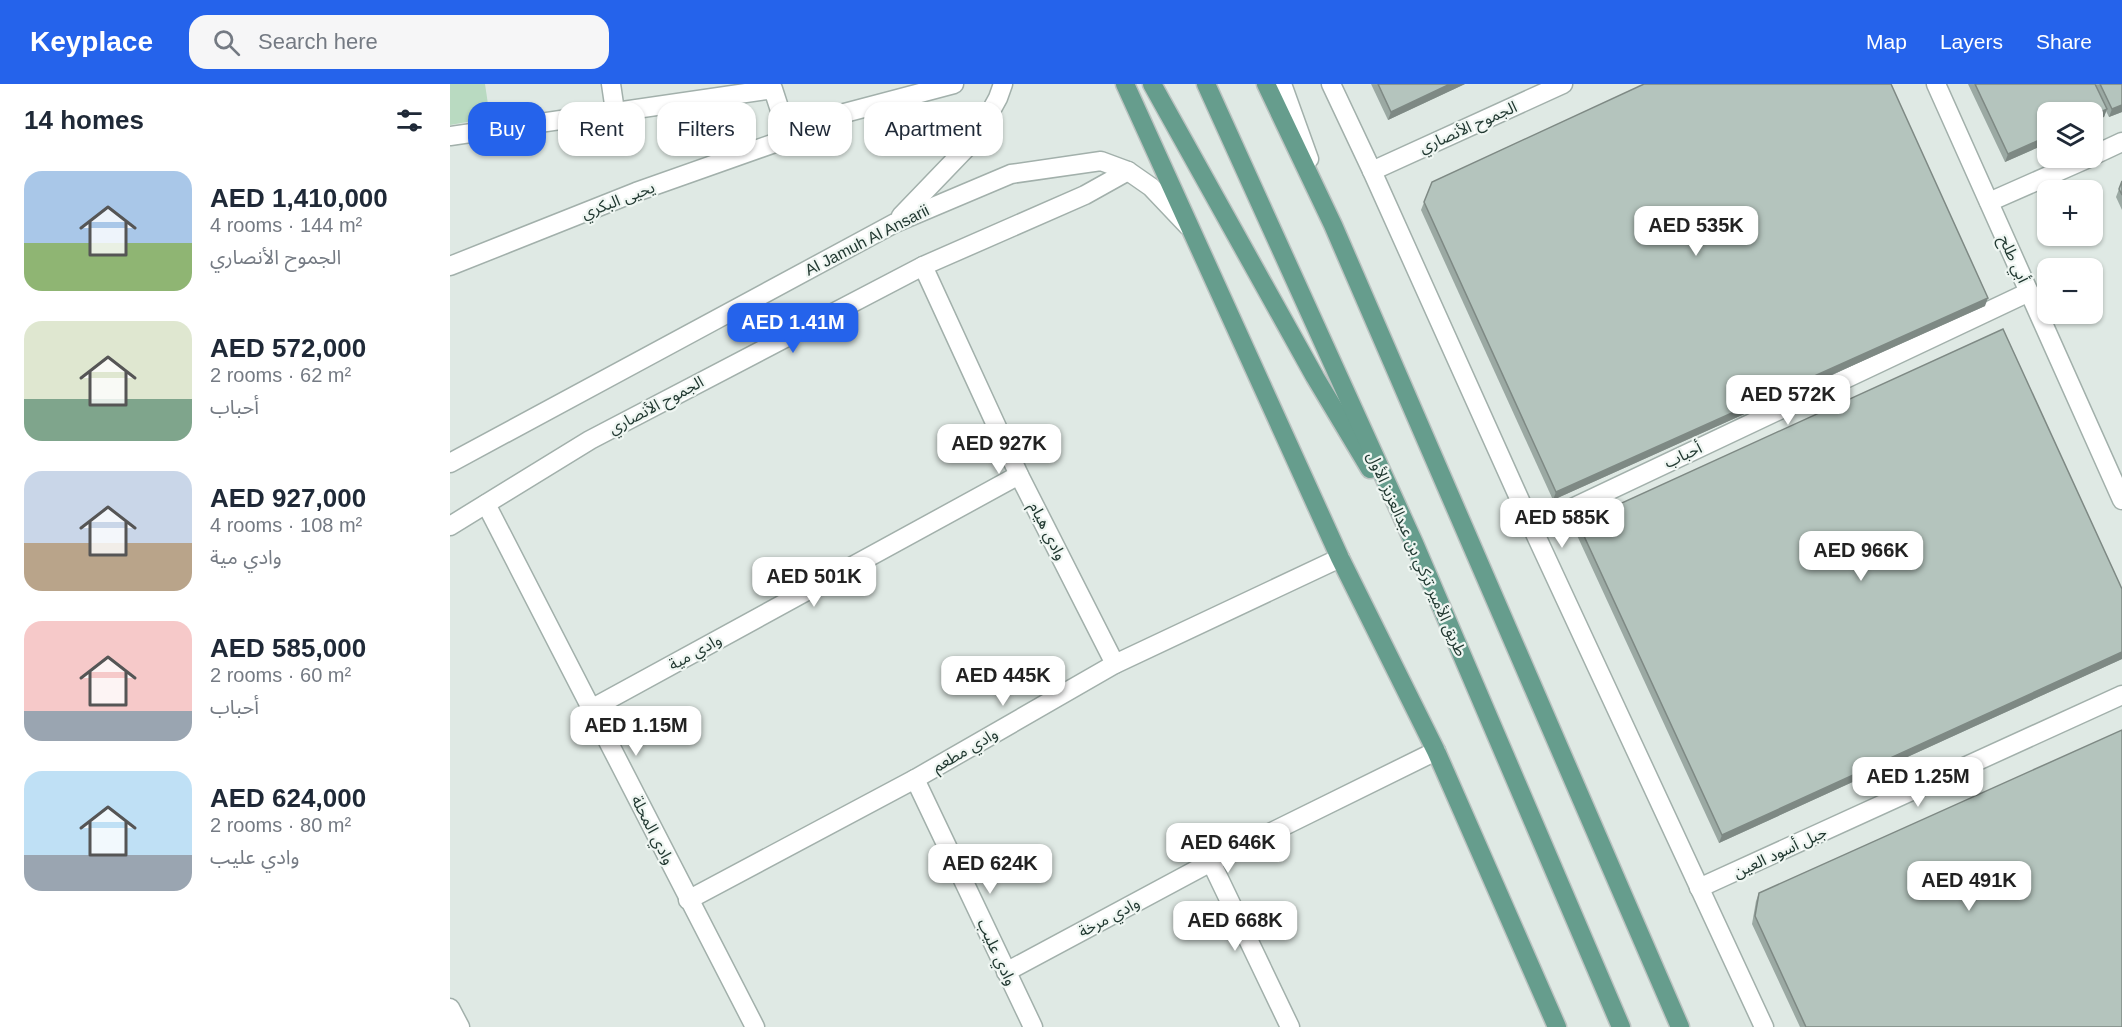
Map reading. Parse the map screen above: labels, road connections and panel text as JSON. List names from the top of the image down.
{
  "streets": {
    "main road": ["طريق الأمير تركي بن عبدالعزيز الأول"],
    "street": [
      "الجموح الأنصاري",
      "يحيى البكري",
      "Al Jamuh Al Ansarii",
      "أبي طلح",
      "أحباب",
      "وادي هيام",
      "وادي مية",
      "وادي مطعم",
      "وادي المحلة",
      "جبل أسود العين",
      "وادي مرخة",
      "وادي عليب"
    ]
  },
  "crossings": [
    ["الجموح الأنصاري", "Al Jamuh Al Ansarii"],
    ["الجموح الأنصاري", "وادي هيام"],
    ["الجموح الأنصاري", "وادي المحلة"],
    ["أبي طلح", "أحباب"],
    ["وادي هيام", "وادي مية"],
    ["وادي هيام", "وادي مطعم"],
    ["وادي مية", "وادي المحلة"],
    ["وادي مطعم", "وادي المحلة"],
    ["وادي مطعم", "وادي عليب"],
    ["وادي مرخة", "وادي عليب"]
  ],
  "page": {
    "header": "Keyplace",
    "search": "Search here",
    "nav": ["Map", "Layers", "Share"],
    "heading": "14 homes",
    "map_buttons": ["+", "−"],
    "chip": [
      "Buy",
      "Rent",
      "Filters",
      "New",
      "Apartment"
    ],
    "list": [
      {
        "name": "AED 1,410,000",
        "note": "4 rooms · 144 m² · الجموح الأنصاري"
      },
      {
        "name": "AED 572,000",
        "note": "2 rooms · 62 m² · أحباب"
      },
      {
        "name": "AED 927,000",
        "note": "4 rooms · 108 m² · وادي مية"
      },
      {
        "name": "AED 585,000",
        "note": "2 rooms · 60 m² · أحباب"
      },
      {
        "name": "AED 624,000",
        "note": "2 rooms · 80 m² · وادي عليب"
      }
    ],
    "price": [
      "AED 535K",
      "AED 1.41M",
      "AED 572K",
      "AED 927K",
      "AED 585K",
      "AED 966K",
      "AED 501K",
      "AED 445K",
      "AED 1.15M",
      "AED 1.25M",
      "AED 646K",
      "AED 624K",
      "AED 491K",
      "AED 668K"
    ]
  }
}
